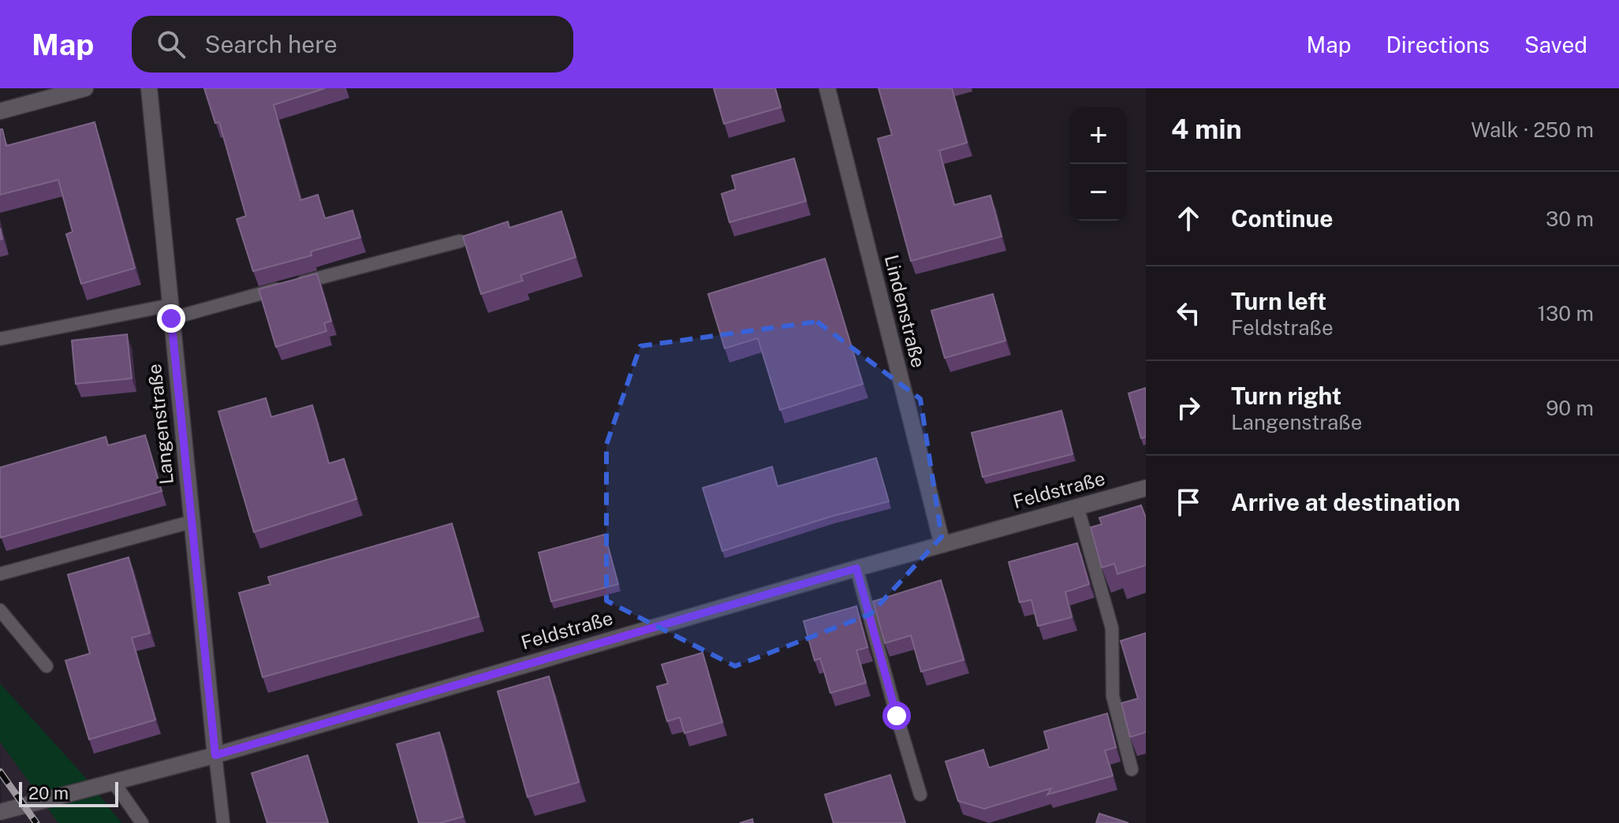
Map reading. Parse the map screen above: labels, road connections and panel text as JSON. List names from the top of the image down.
{
  "streets": {
    "street": ["Lindenstraße", "Langenstraße", "Feldstraße"]
  },
  "crossings": [
    ["Lindenstraße", "Feldstraße"],
    ["Langenstraße", "Feldstraße"]
  ],
  "scale_bar": "20 m",
  "page": {
    "header": "Map",
    "search": "Search here",
    "nav": ["Map", "Directions", "Saved"],
    "heading": ["4 min", "Walk · 250 m"],
    "map_buttons": ["+", "−"],
    "list": [
      ["Continue", "30 m"],
      ["Turn left", "Feldstraße", "130 m"],
      ["Turn right", "Langenstraße", "90 m"],
      "Arrive at destination"
    ],
    "scale": "20 m"
  }
}
